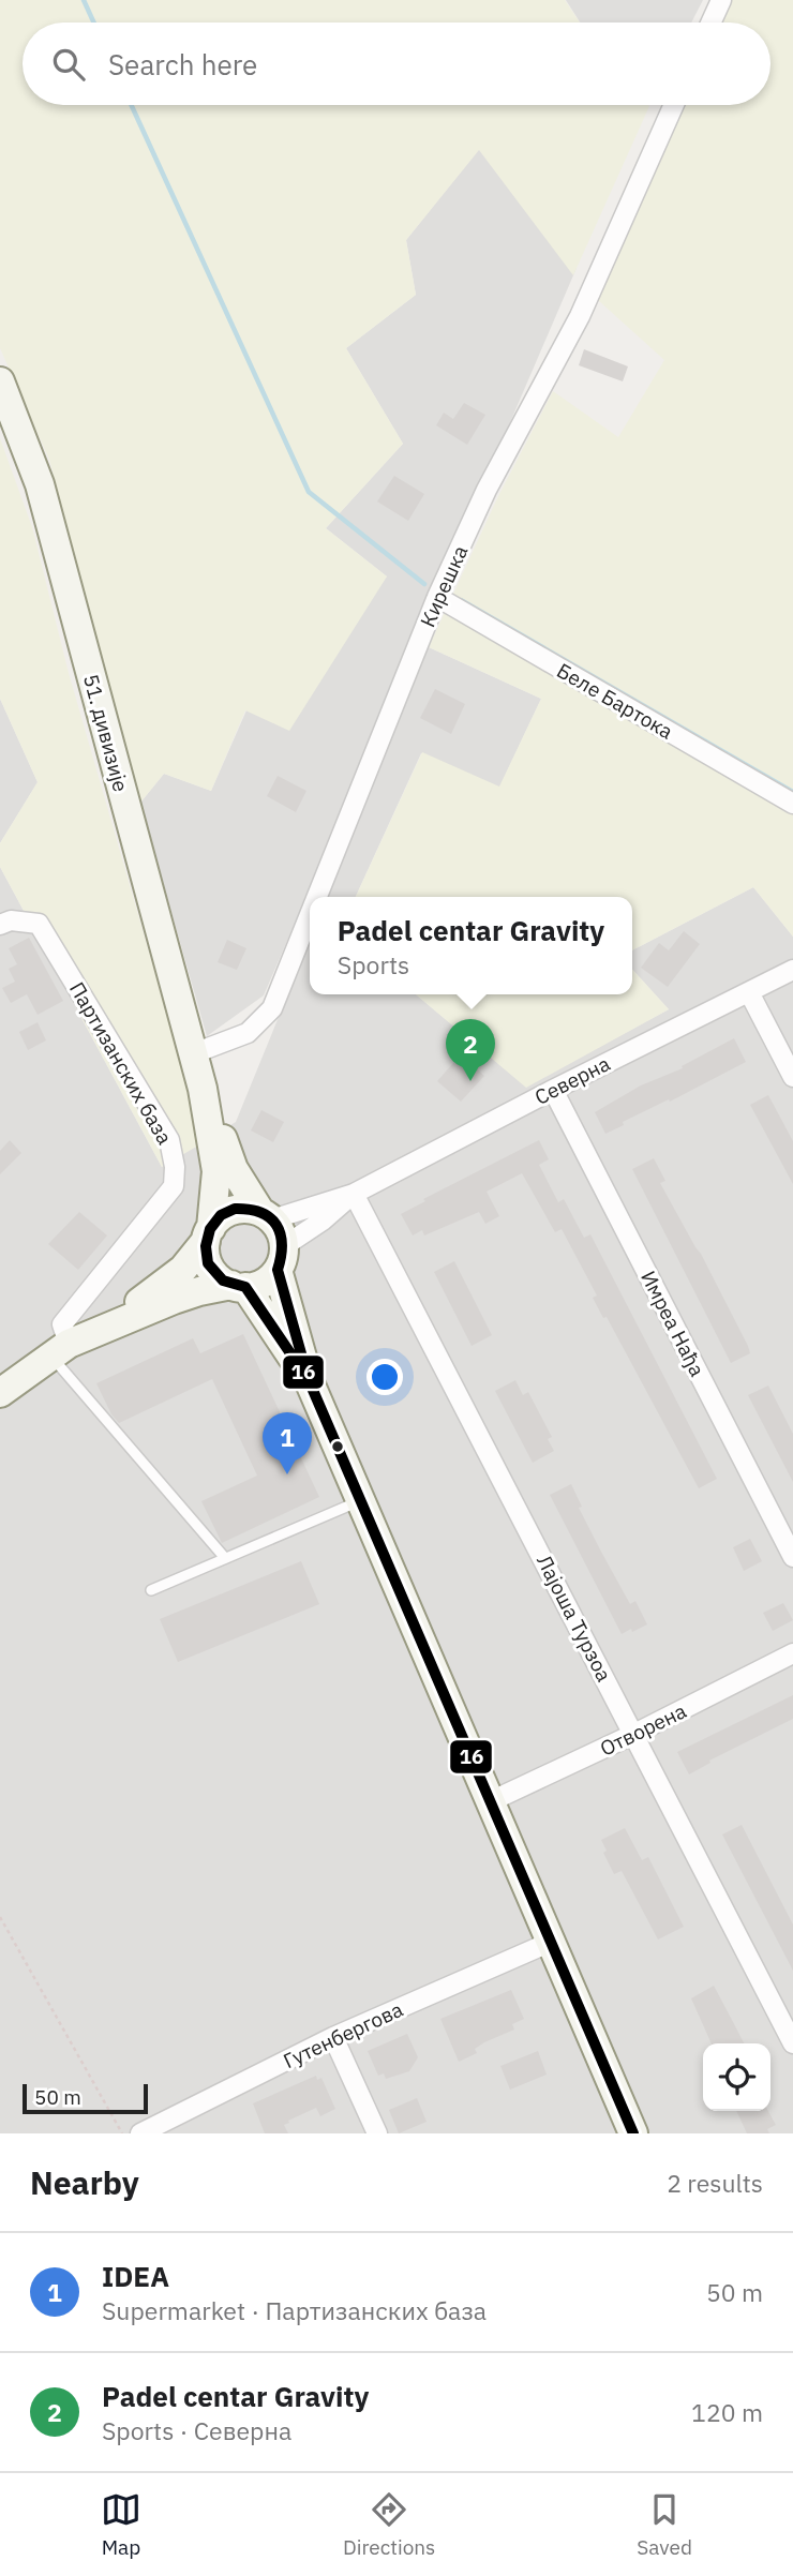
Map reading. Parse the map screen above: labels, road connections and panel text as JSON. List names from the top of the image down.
{
  "streets": {
    "street": [
      "Кирешка",
      "Беле Бартока",
      "51. дивизије",
      "Партизанских база",
      "Северна",
      "Имреа Нађа",
      "Лајоша Турзоа",
      "Отворена",
      "Гутенбергова"
    ]
  },
  "crossings": [
    ["Кирешка", "Беле Бартока"],
    ["Кирешка", "51. дивизије"],
    ["51. дивизије", "Северна"],
    ["Северна", "Имреа Нађа"],
    ["Северна", "Лајоша Турзоа"],
    ["Лајоша Турзоа", "Отворена"]
  ],
  "lines": ["transit line 16"],
  "scale_bar": "50 m",
  "page": {
    "search": "Search here",
    "popup": ["Padel centar Gravity", "Sports"],
    "pins": ["2", "1"],
    "scale": "50 m",
    "heading": ["Nearby", "2 results"],
    "list": [
      {
        "mark": "1",
        "name": "IDEA",
        "note": "Supermarket · Партизанских база",
        "value": "50 m"
      },
      {
        "mark": "2",
        "name": "Padel centar Gravity",
        "note": "Sports · Северна",
        "value": "120 m"
      }
    ],
    "nav": ["Map", "Directions", "Saved"]
  }
}
